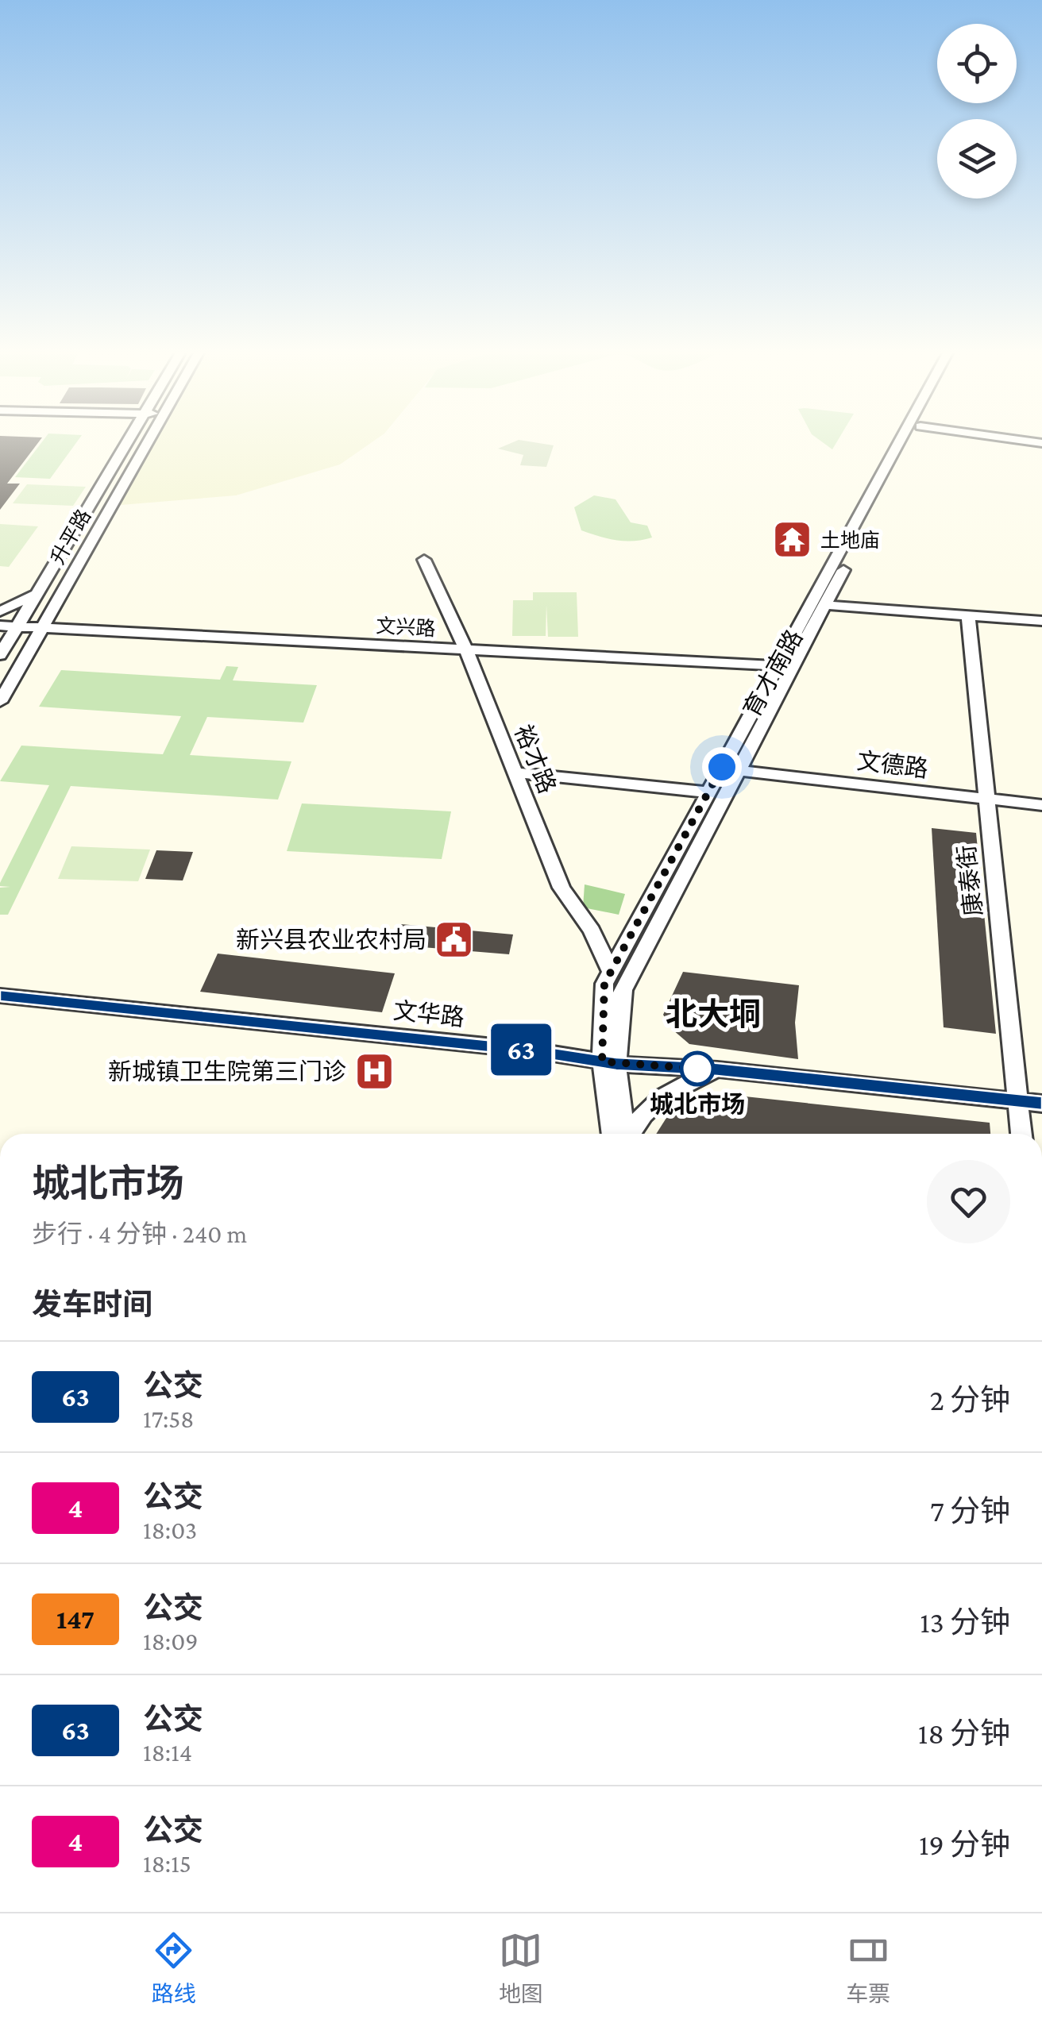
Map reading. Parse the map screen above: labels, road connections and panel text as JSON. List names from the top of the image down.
{
  "streets": {
    "street": [
      "升平路",
      "文兴路",
      "育才南路",
      "裕才路",
      "文德路",
      "康泰街",
      "文华路"
    ]
  },
  "crossings": [
    ["升平路", "文兴路"],
    ["文兴路", "育才南路"],
    ["文兴路", "裕才路"],
    ["育才南路", "裕才路"],
    ["育才南路", "文德路"],
    ["育才南路", "文华路"],
    ["文德路", "康泰街"],
    ["康泰街", "文华路"]
  ],
  "districts": ["北大垌"],
  "places": {
    "temple": ["土地庙"],
    "public building": ["新兴县农业农村局"],
    "other": ["城北市场"],
    "hospital": ["新城镇卫生院第三门诊"]
  },
  "lines": ["bus line 63"],
  "page": {
    "on_map": "63",
    "heading": [
      ["城北市场", "步行 · 4 分钟 · 240 m"],
      "发车时间"
    ],
    "list": [
      {
        "mark": "63",
        "name": "公交",
        "note": "17:58",
        "value": "2 分钟"
      },
      {
        "mark": "4",
        "name": "公交",
        "note": "18:03",
        "value": "7 分钟"
      },
      {
        "mark": "147",
        "name": "公交",
        "note": "18:09",
        "value": "13 分钟"
      },
      {
        "mark": "63",
        "name": "公交",
        "note": "18:14",
        "value": "18 分钟"
      },
      {
        "mark": "4",
        "name": "公交",
        "note": "18:15",
        "value": "19 分钟"
      }
    ],
    "tabs": ["路线", "地图", "车票"]
  }
}
